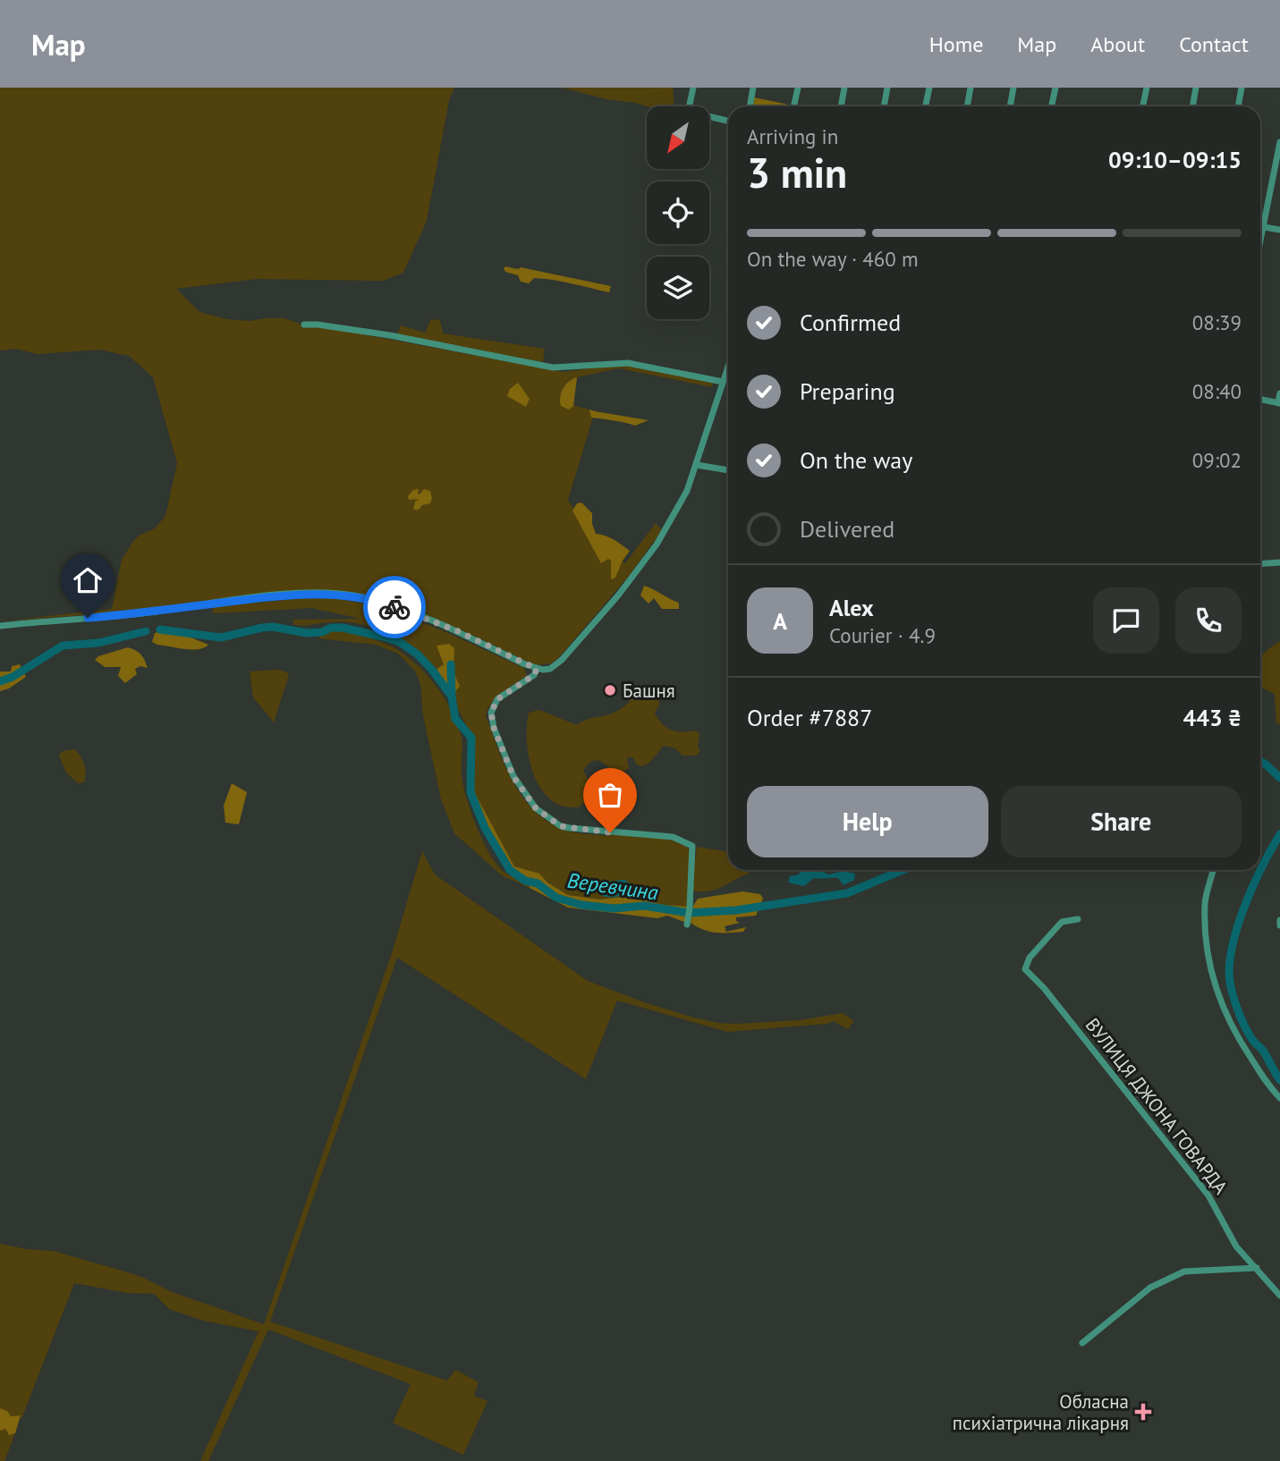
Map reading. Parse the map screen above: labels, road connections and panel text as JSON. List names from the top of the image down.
{
  "streets": {
    "street": ["ВУЛИЦЯ ДЖОНА ГОВАРДА"]
  },
  "water": ["Веревчина"],
  "places": {
    "other": ["Башня"],
    "health": ["Обласна психіатрична лікарня"]
  },
  "north": "bottom left",
  "page": {
    "header": "Map",
    "nav": [
      "Home",
      "Map",
      "About",
      "Contact"
    ],
    "heading": ["3 min", "Arriving in", "09:10–09:15"],
    "panel": [
      "Alex",
      "Courier · 4.9",
      "Order #7887",
      "443 ₴"
    ],
    "bar": "On the way · 460 m",
    "list": [
      ["Confirmed", "08:39"],
      ["Preparing", "08:40"],
      ["On the way", "09:02"],
      "Delivered"
    ],
    "round": "A",
    "buttons": ["Help", "Share"]
  }
}
